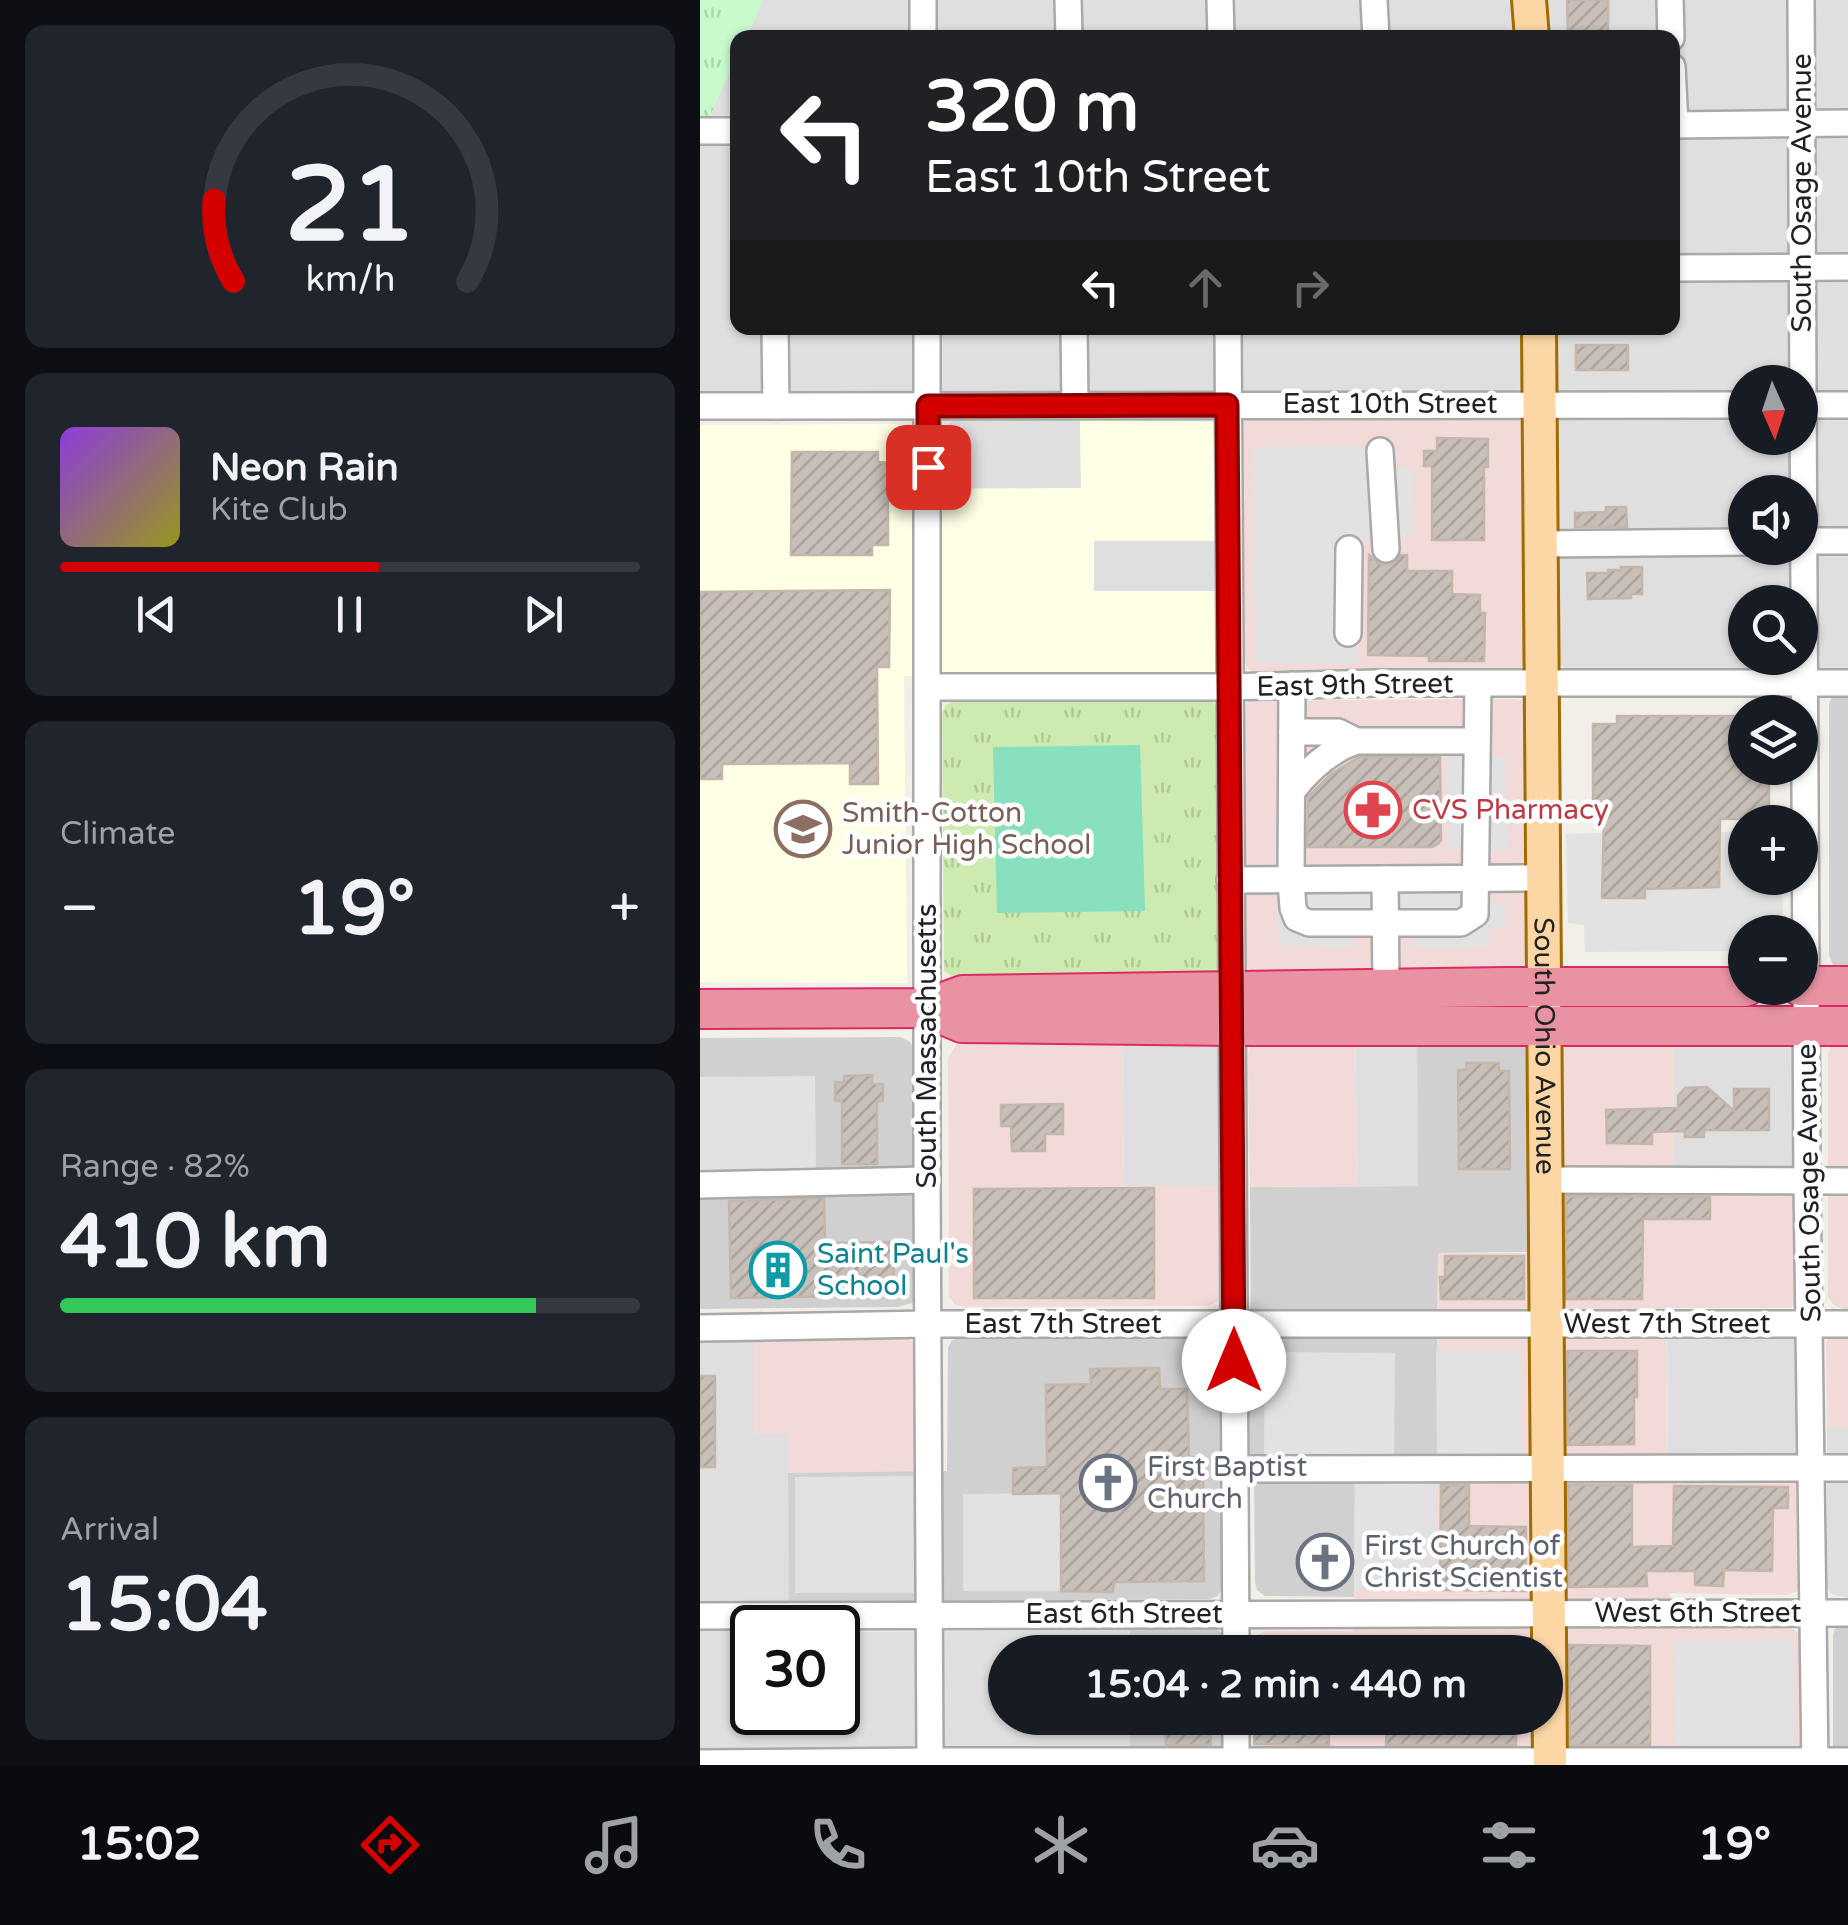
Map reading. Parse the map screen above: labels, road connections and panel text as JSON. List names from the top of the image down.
{
  "streets": {
    "main road": ["South Ohio Avenue"],
    "street": [
      "South Osage Avenue",
      "East 10th Street",
      "East 9th Street",
      "South Massachusetts",
      "East 7th Street",
      "West 7th Street",
      "West 6th Street",
      "East 6th Street"
    ]
  },
  "crossings": [
    ["South Osage Avenue", "East 9th Street"],
    ["South Osage Avenue", "West 7th Street"],
    ["South Osage Avenue", "West 6th Street"],
    ["East 10th Street", "South Massachusetts"],
    ["East 10th Street", "South Ohio Avenue"],
    ["East 9th Street", "South Massachusetts"],
    ["East 9th Street", "South Ohio Avenue"],
    ["South Massachusetts", "East 7th Street"],
    ["South Massachusetts", "East 6th Street"],
    ["South Ohio Avenue", "East 7th Street"],
    ["South Ohio Avenue", "West 7th Street"],
    ["South Ohio Avenue", "West 6th Street"],
    ["South Ohio Avenue", "East 6th Street"],
    ["East 7th Street", "West 7th Street"],
    ["West 6th Street", "East 6th Street"]
  ],
  "places": {
    "pharmacy": ["CVS Pharmacy"],
    "school or university": ["Smith-Cotton Junior High School"],
    "building": ["Saint Paul's School"],
    "church": ["First Baptist Church", "First Church of Christ Scientist"]
  },
  "north": "bottom",
  "page": {
    "turn": ["320 m", "East 10th Street"],
    "map_buttons": ["+", "−"],
    "song": ["Neon Rain", "Kite Club"],
    "tile": [
      "Climate",
      ["Range · 82%", "410 km"],
      ["Arrival", "15:04"]
    ],
    "heat": ["−", "19°", "+"],
    "limit": "30",
    "trip": "15:04 · 2 min · 440 m",
    "tabs": ["15:02", "19°"],
    "gauge": ["21", "km/h"]
  }
}
